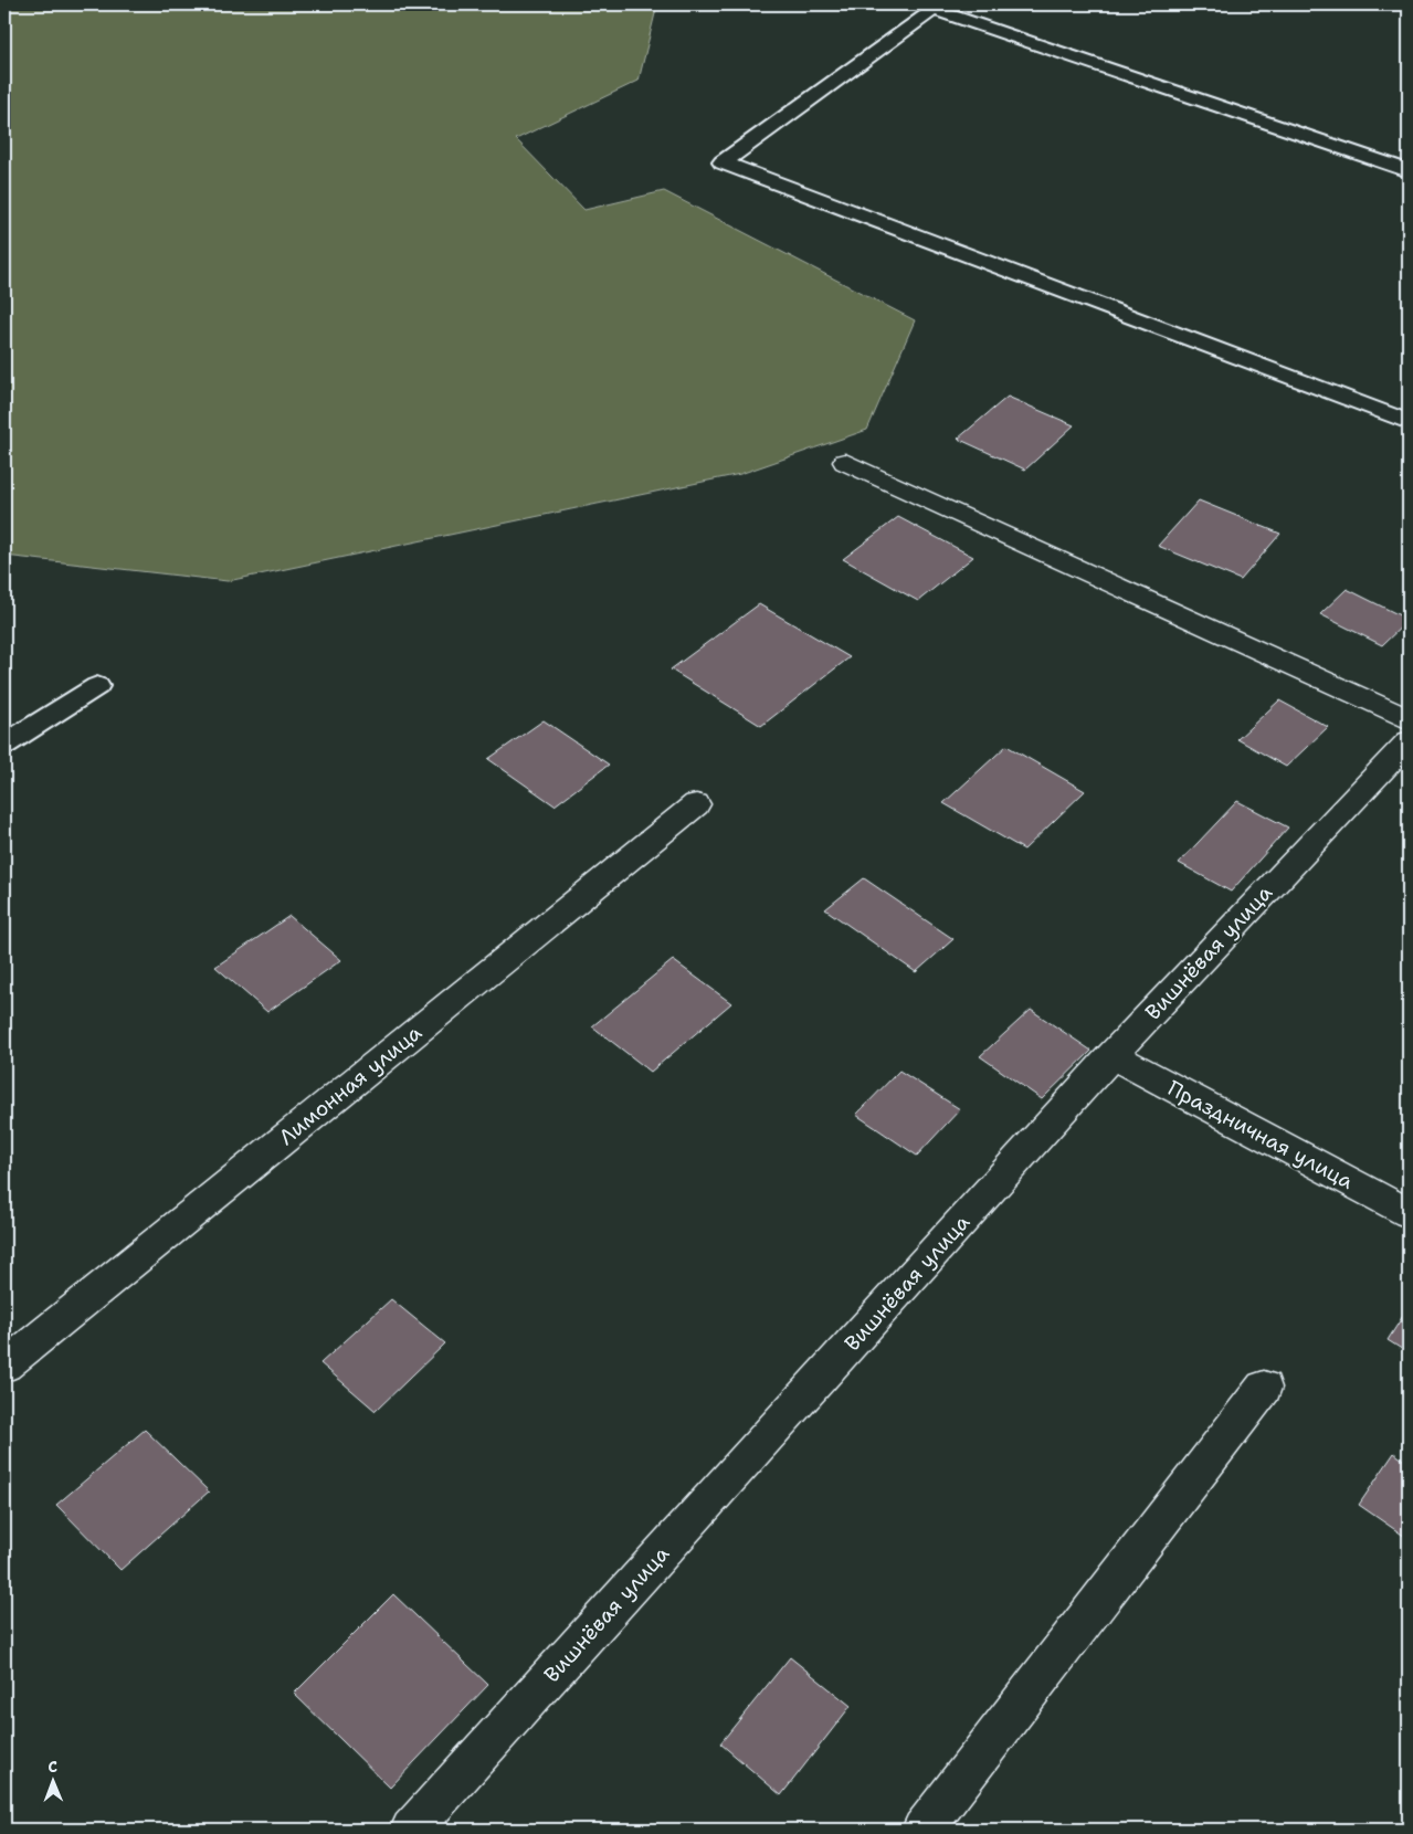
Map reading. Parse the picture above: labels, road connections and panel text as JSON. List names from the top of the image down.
{
  "streets": {
    "street": ["Вишнёвая улица", "Лимонная улица", "Праздничная улица"]
  },
  "crossings": [
    ["Вишнёвая улица", "Праздничная улица"]
  ],
  "north": "top"
}
